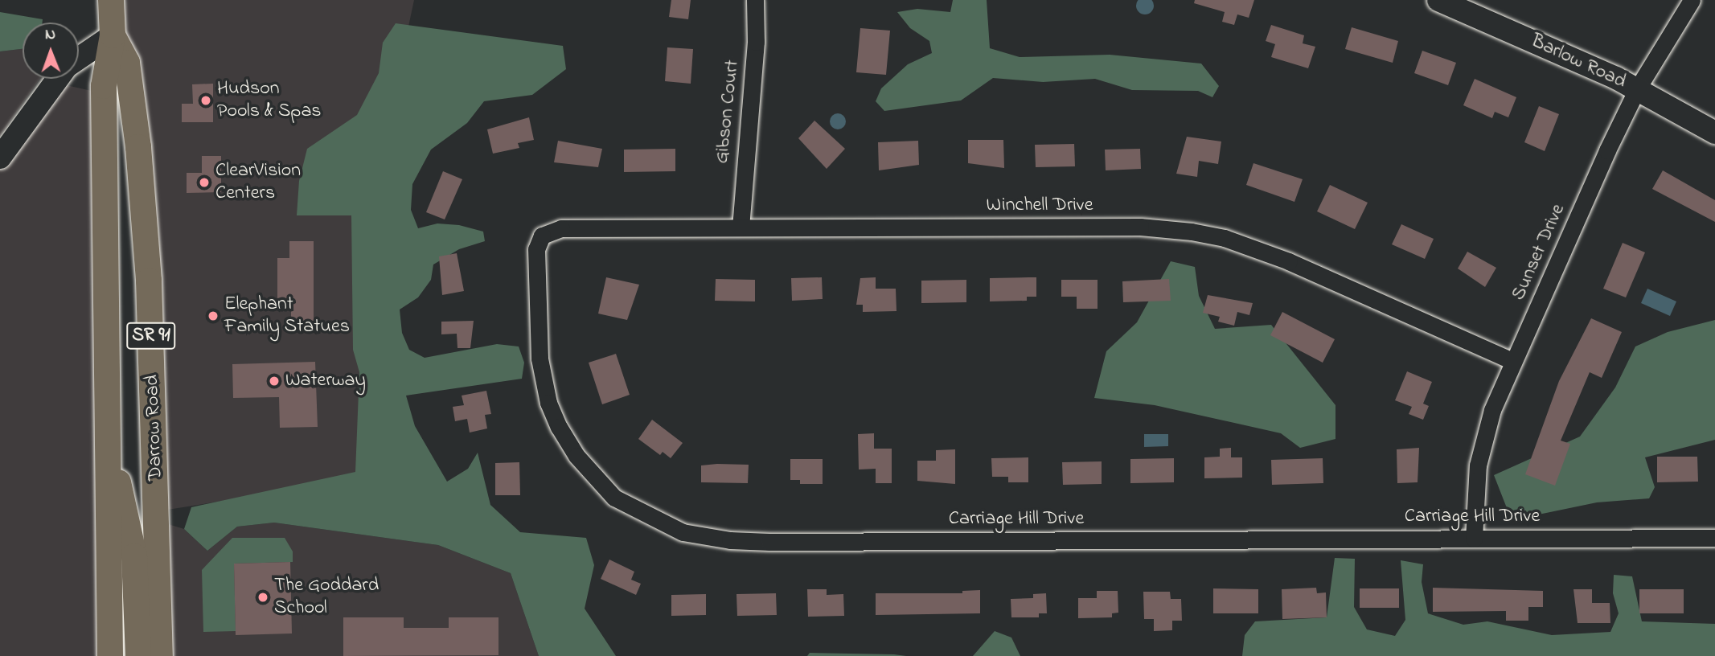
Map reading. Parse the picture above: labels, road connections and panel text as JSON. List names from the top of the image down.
{
  "streets": {
    "main road": ["SR 91", "Darrow Road"],
    "street": [
      "Barlow Road",
      "Gibson Court",
      "Winchell Drive",
      "Sunset Drive",
      "Carriage Hill Drive"
    ]
  },
  "crossings": [
    ["Barlow Road", "Sunset Drive"],
    ["Gibson Court", "Winchell Drive"],
    ["Winchell Drive", "Sunset Drive"],
    ["Winchell Drive", "Carriage Hill Drive"],
    ["Sunset Drive", "Carriage Hill Drive"]
  ],
  "places": [
    "Hudson Pools & Spas",
    "ClearVision Centers",
    "Elephant Family Statues",
    "Waterway",
    "The Goddard School"
  ],
  "north": "top"
}
